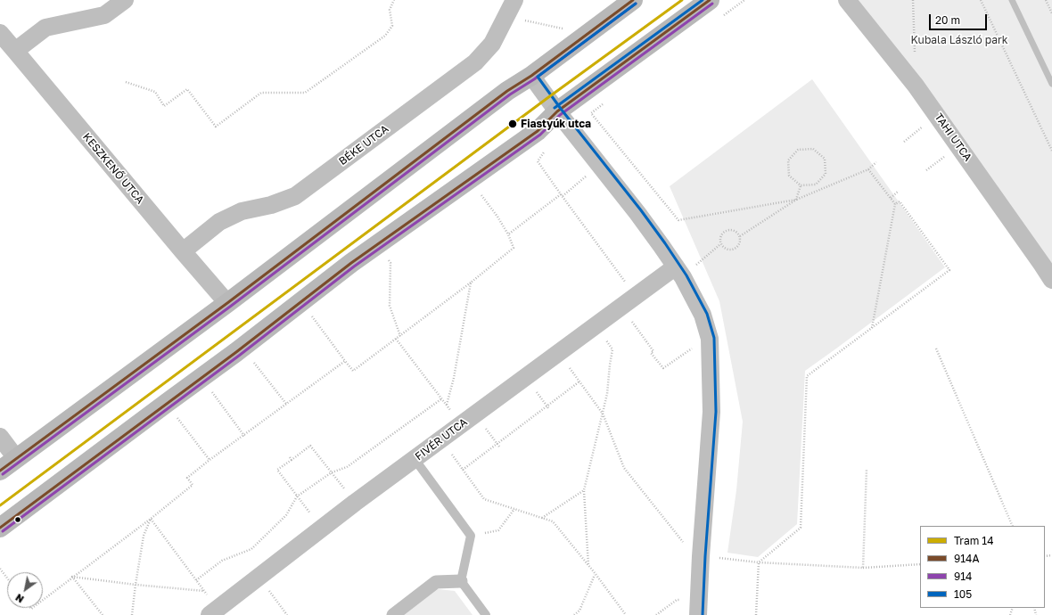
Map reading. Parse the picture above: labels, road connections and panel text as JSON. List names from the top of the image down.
{
  "streets": {
    "street": [
      "TAHI UTCA",
      "BÉKE UTCA",
      "KESZKENŐ UTCA",
      "FIVÉR UTCA"
    ]
  },
  "crossings": [
    ["BÉKE UTCA", "KESZKENŐ UTCA"]
  ],
  "parks": ["Kubala László park"],
  "places": ["Fiastyúk utca"],
  "lines": [
    "tram line 14",
    "transit line 914A",
    "transit line 105",
    "transit line 914"
  ],
  "legend": [
    "Tram 14",
    "914A",
    "914",
    "105"
  ],
  "scale_bar": "20 m",
  "north": "bottom left"
}
